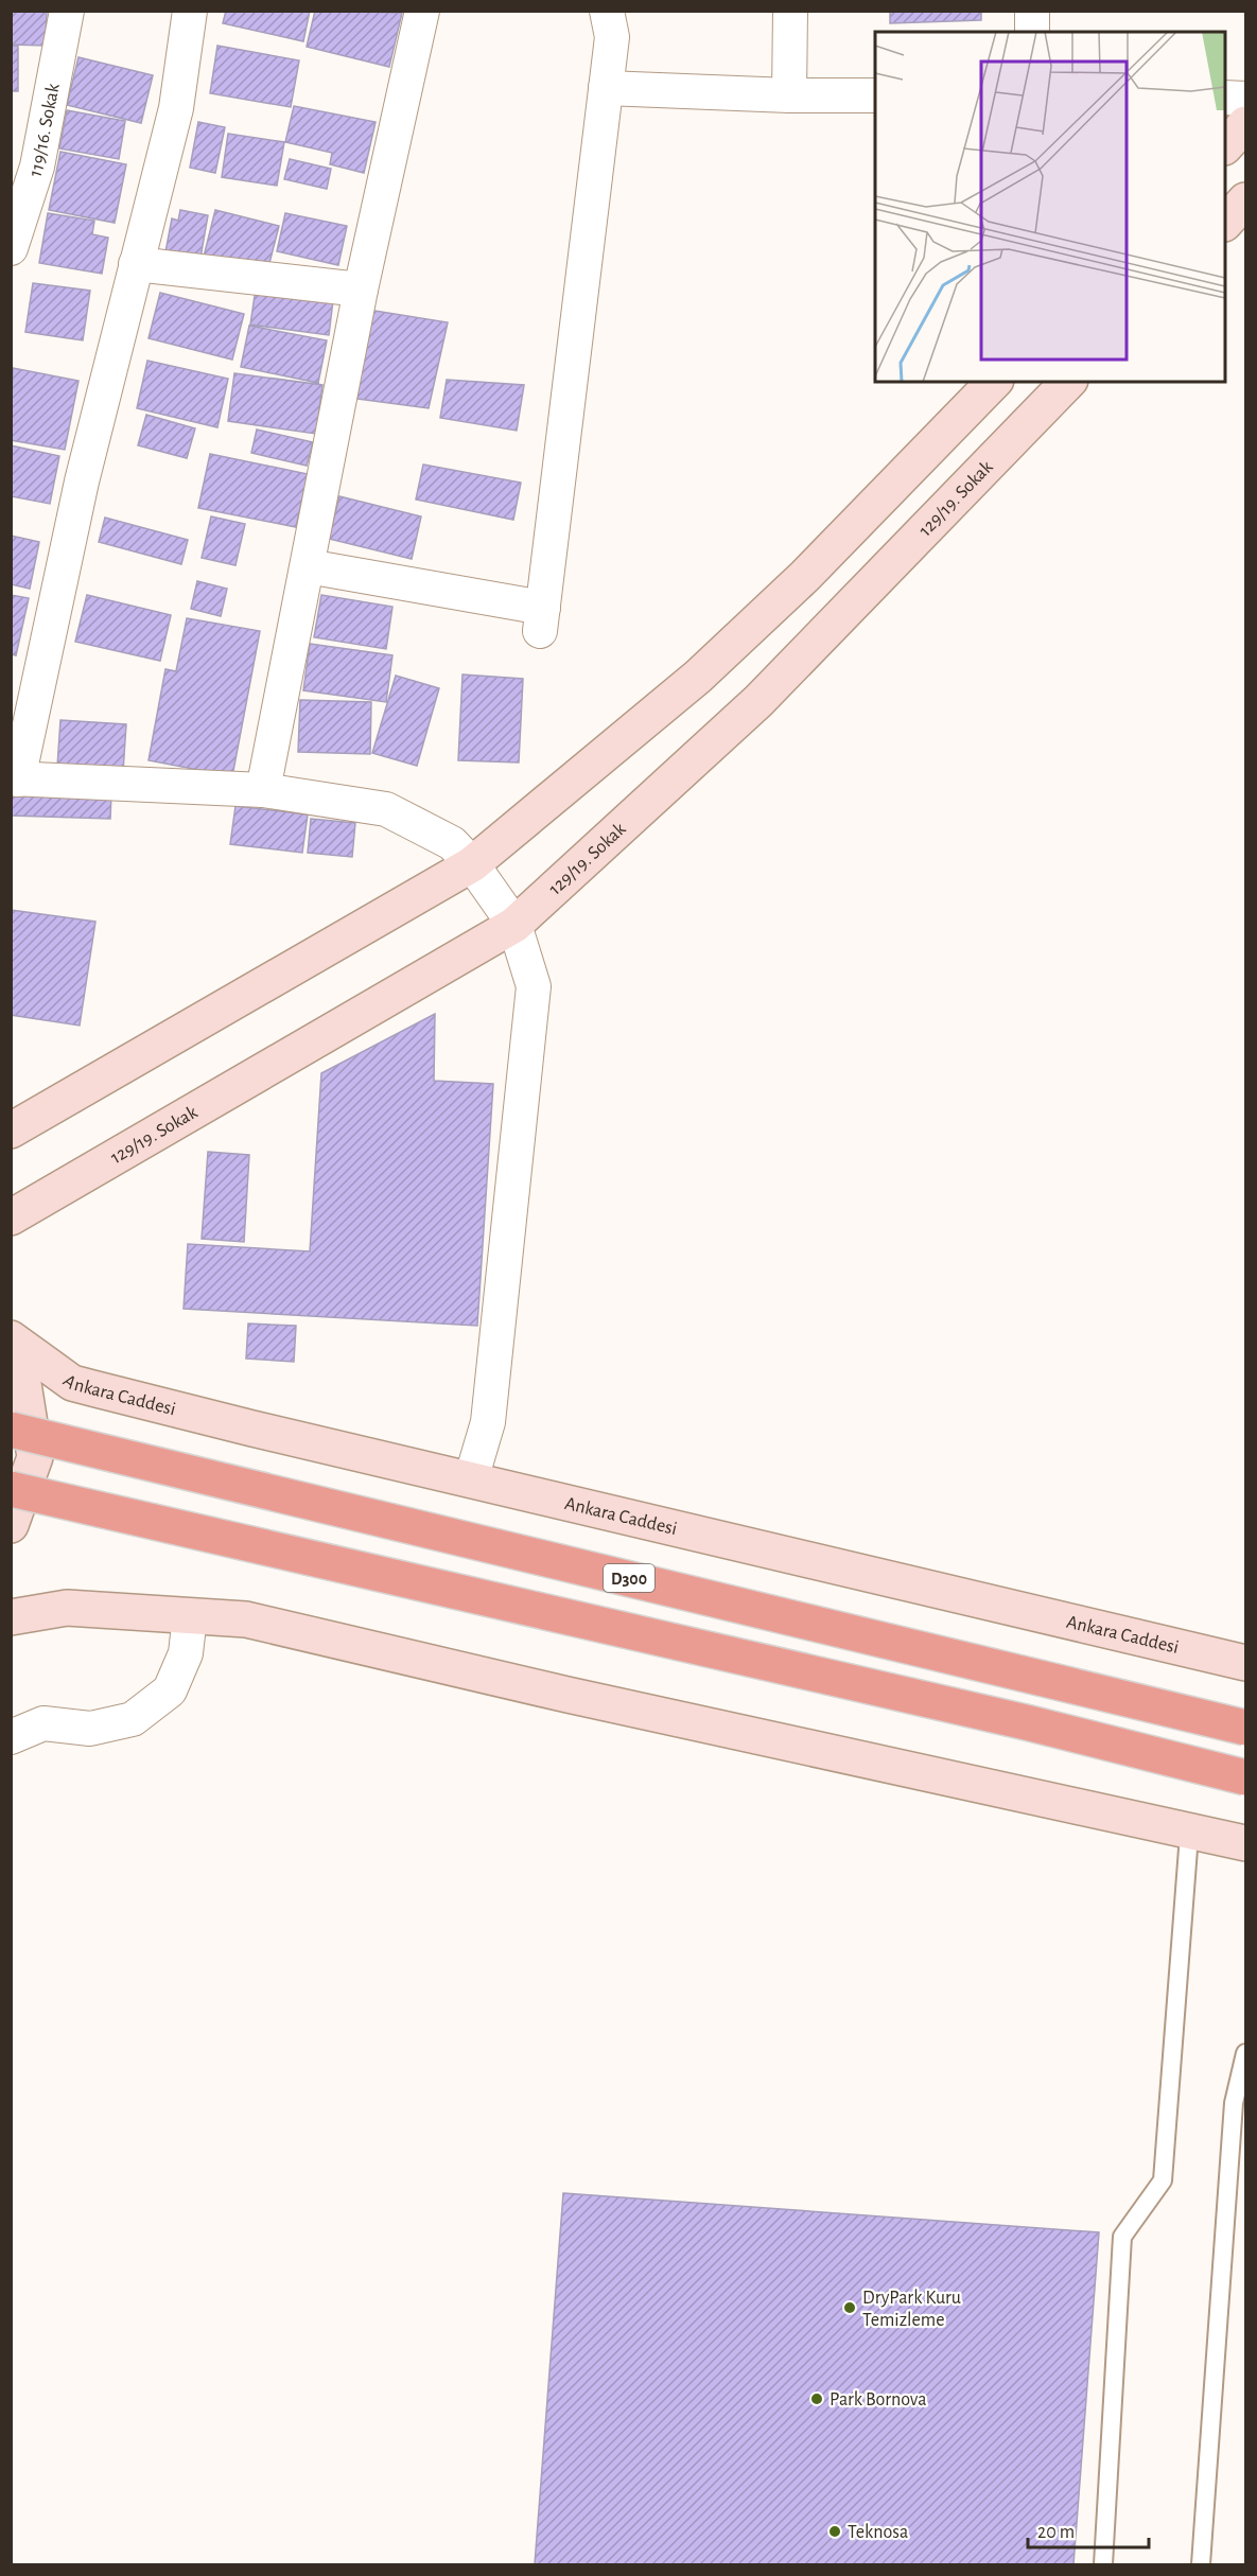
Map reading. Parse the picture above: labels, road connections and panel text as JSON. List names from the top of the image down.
{
  "streets": {
    "highway": ["D300"],
    "main road": ["129/19. Sokak", "Ankara Caddesi"],
    "street": ["119/16. Sokak"]
  },
  "places": ["DryPark Kuru Temizleme", "Park Bornova", "Teknosa"],
  "scale_bar": "20 m"
}
